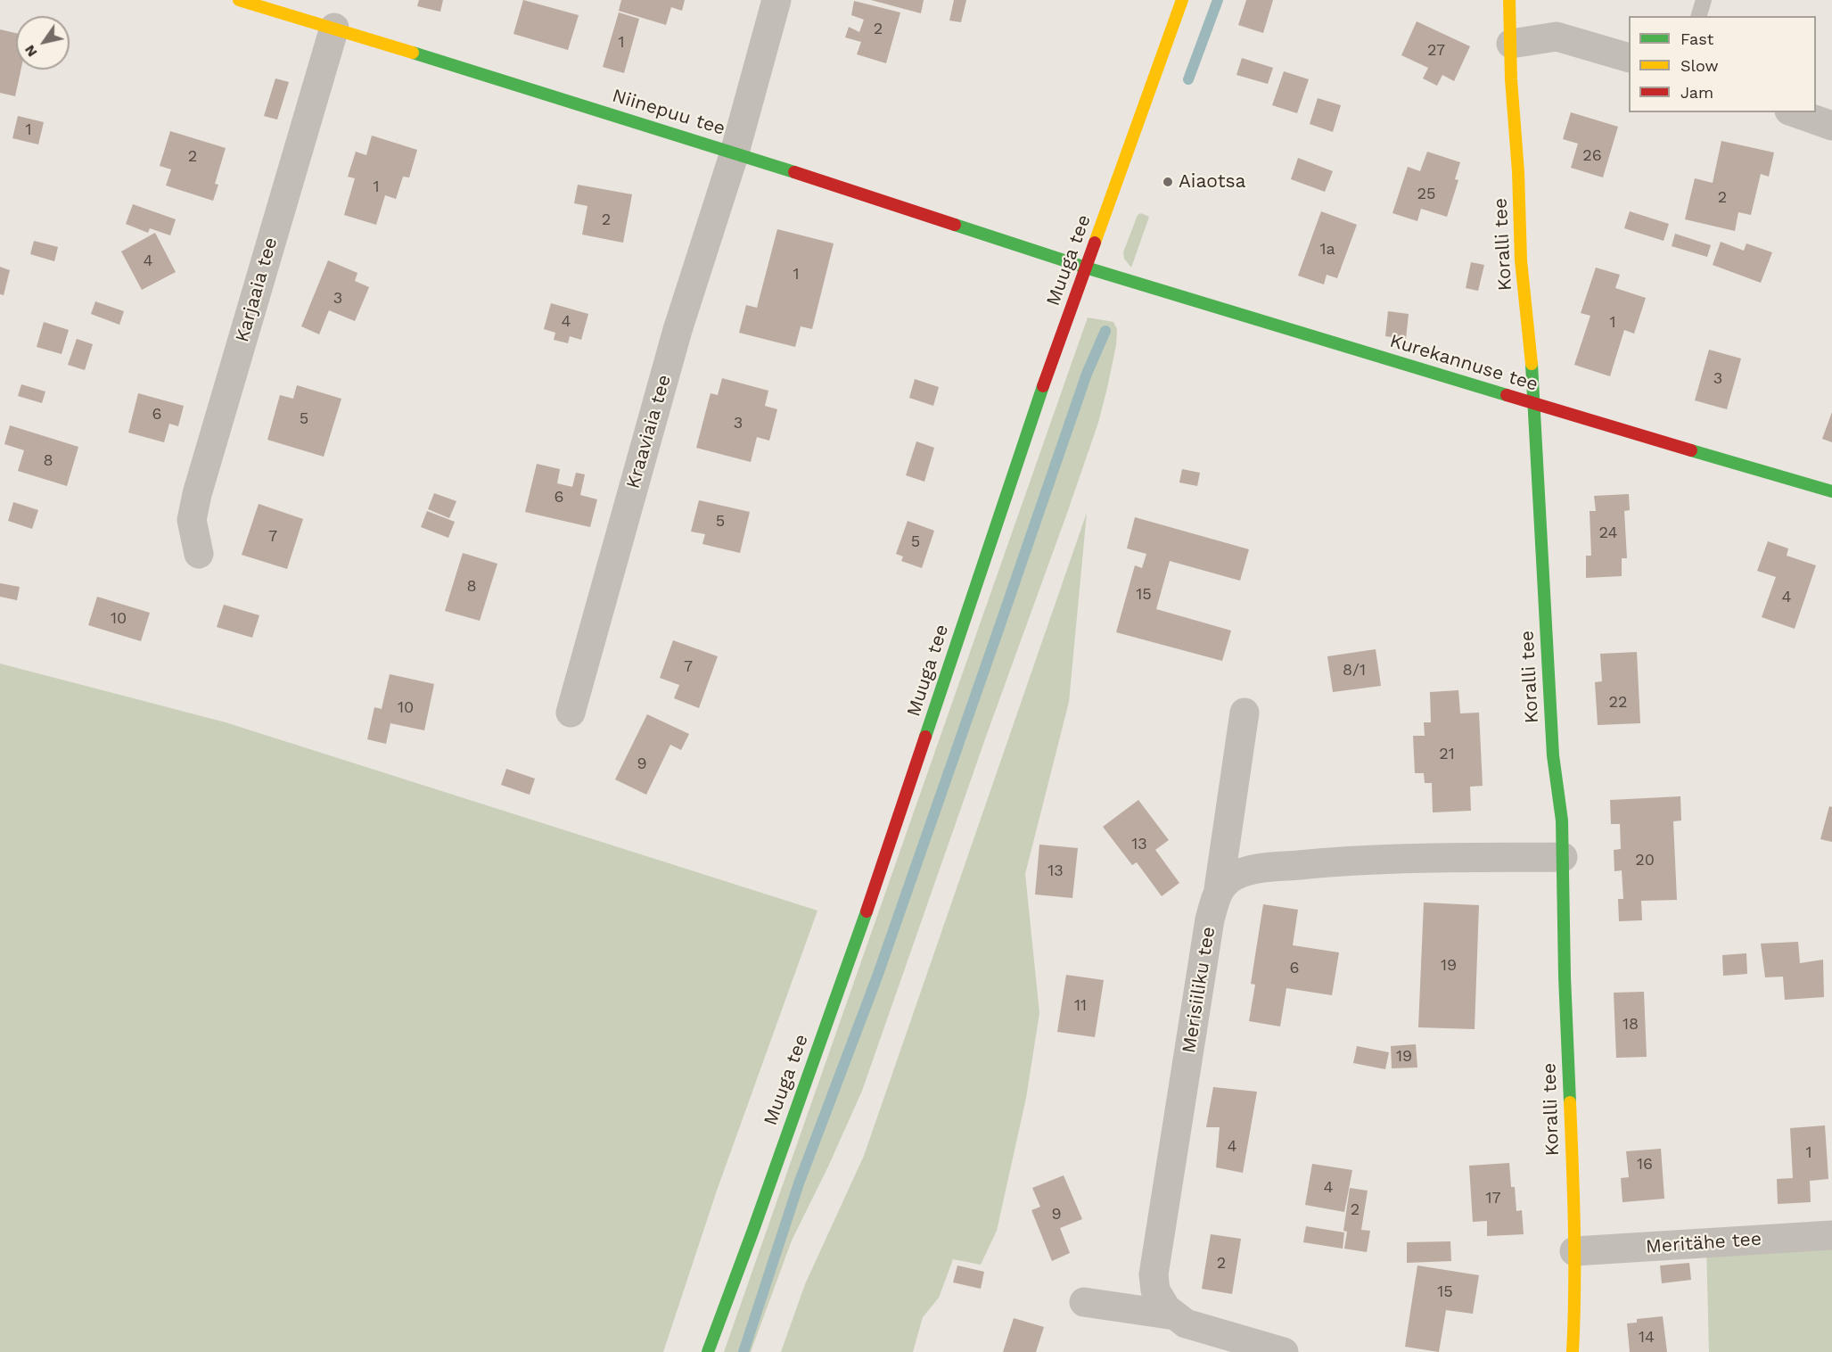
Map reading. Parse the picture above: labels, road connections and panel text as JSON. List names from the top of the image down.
{
  "streets": {
    "street": [
      "Niinepuu tee",
      "Koralli tee",
      "Muuga tee",
      "Karjaaia tee",
      "Kurekannuse tee",
      "Kraaviaia tee",
      "Merisiiliku tee",
      "Meritähe tee"
    ]
  },
  "crossings": [
    ["Niinepuu tee", "Muuga tee"],
    ["Niinepuu tee", "Karjaaia tee"],
    ["Niinepuu tee", "Kurekannuse tee"],
    ["Niinepuu tee", "Kraaviaia tee"],
    ["Koralli tee", "Kurekannuse tee"],
    ["Koralli tee", "Meritähe tee"],
    ["Muuga tee", "Kurekannuse tee"]
  ],
  "places": ["Aiaotsa"],
  "house_numbers": [
    "2",
    "1",
    "27",
    "1",
    "26",
    "2",
    "1",
    "25",
    "2",
    "2",
    "1a",
    "4",
    "1",
    "3",
    "4",
    "1",
    "3",
    "6",
    "5",
    "3",
    "8",
    "6",
    "5",
    "24",
    "7",
    "5",
    "8",
    "15",
    "4",
    "10",
    "7",
    "8/1",
    "22",
    "10",
    "21",
    "9",
    "13",
    "20",
    "13",
    "19",
    "6",
    "11",
    "18",
    "19",
    "4",
    "1",
    "16",
    "4",
    "17",
    "2",
    "9",
    "2",
    "15",
    "14"
  ],
  "legend": ["Fast", "Slow", "Jam"],
  "north": "bottom left"
}
